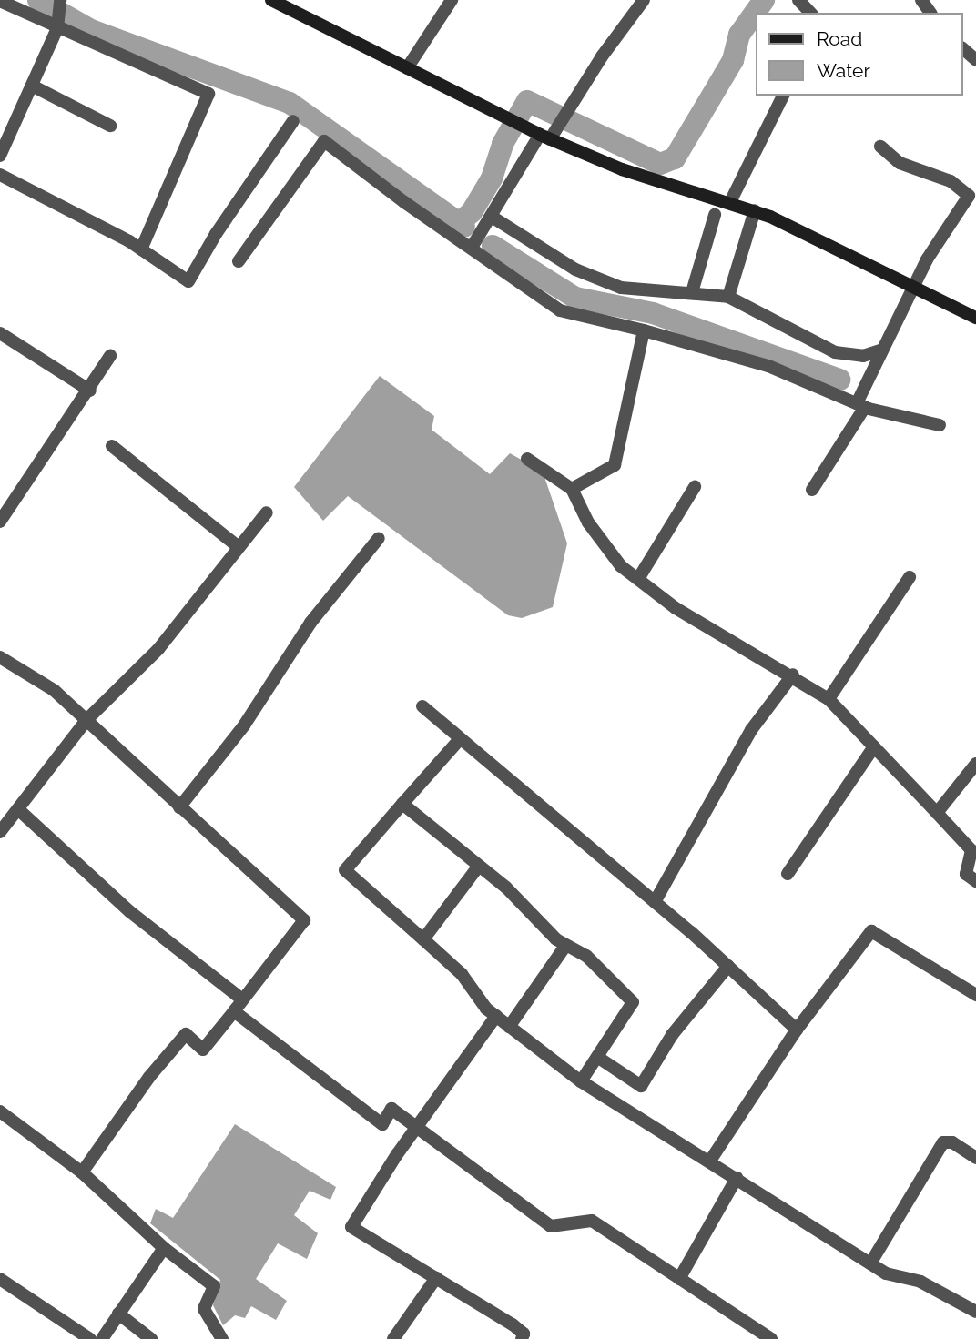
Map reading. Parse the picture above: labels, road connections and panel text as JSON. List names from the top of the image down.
{
  "legend": ["Road", "Water"]
}
